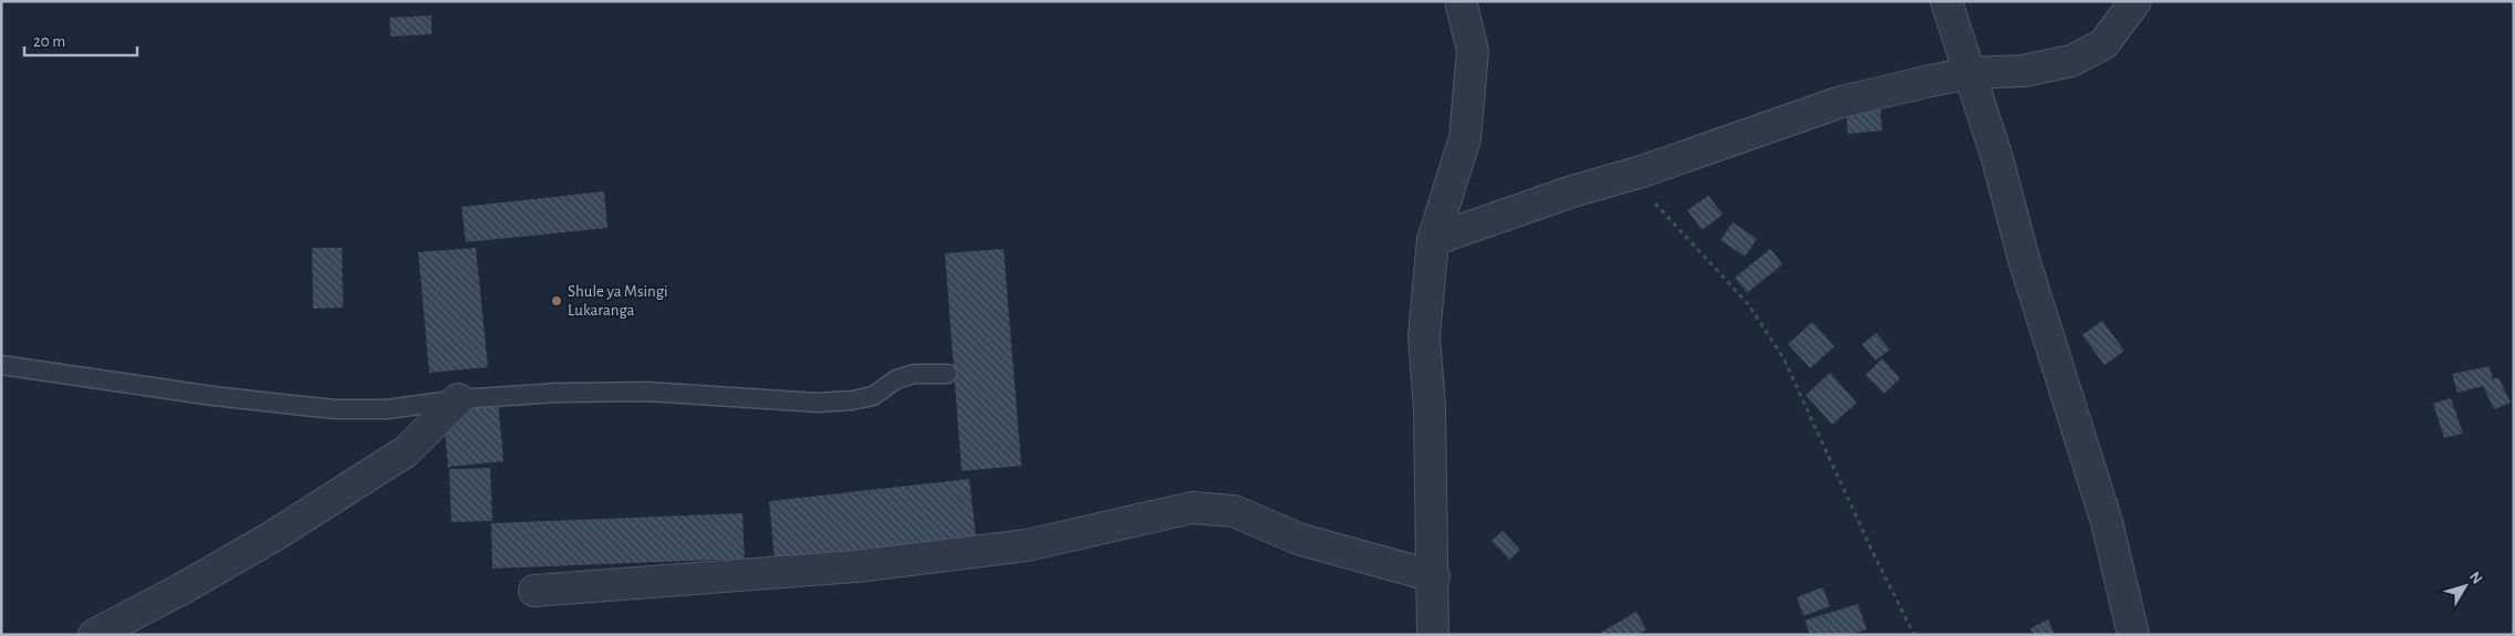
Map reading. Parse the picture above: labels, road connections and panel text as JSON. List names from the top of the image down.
{
  "places": ["Shule ya Msingi Lukaranga"],
  "scale_bar": "20 m",
  "north": "top right"
}
